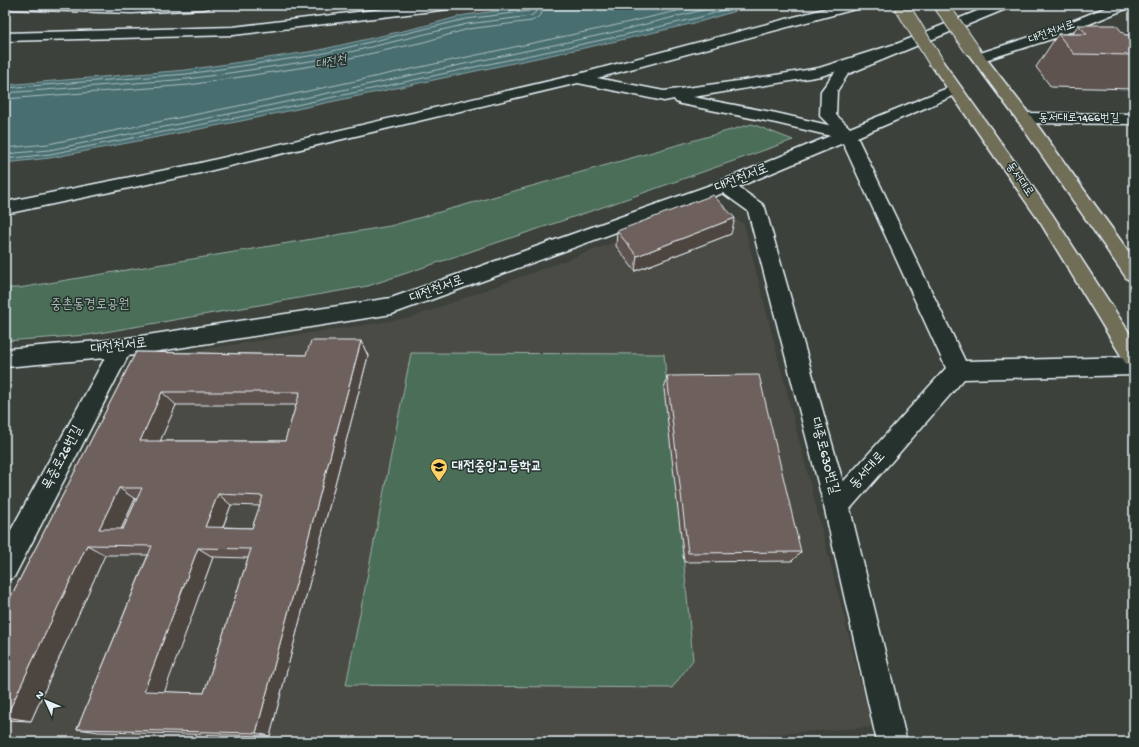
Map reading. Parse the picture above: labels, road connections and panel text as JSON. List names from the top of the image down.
{
  "streets": {
    "main road": ["동서대로"],
    "street": [
      "대전천서로",
      "동서대로1466번길",
      "대종로630번길",
      "목중로26번길"
    ]
  },
  "crossings": [
    ["대전천서로", "동서대로"],
    ["대전천서로", "대종로630번길"],
    ["대전천서로", "목중로26번길"],
    ["동서대로", "대종로630번길"]
  ],
  "water": ["대전천"],
  "parks": ["중촌동경로공원"],
  "places": {
    "school or university": ["대전중앙고등학교"]
  },
  "north": "top left"
}
